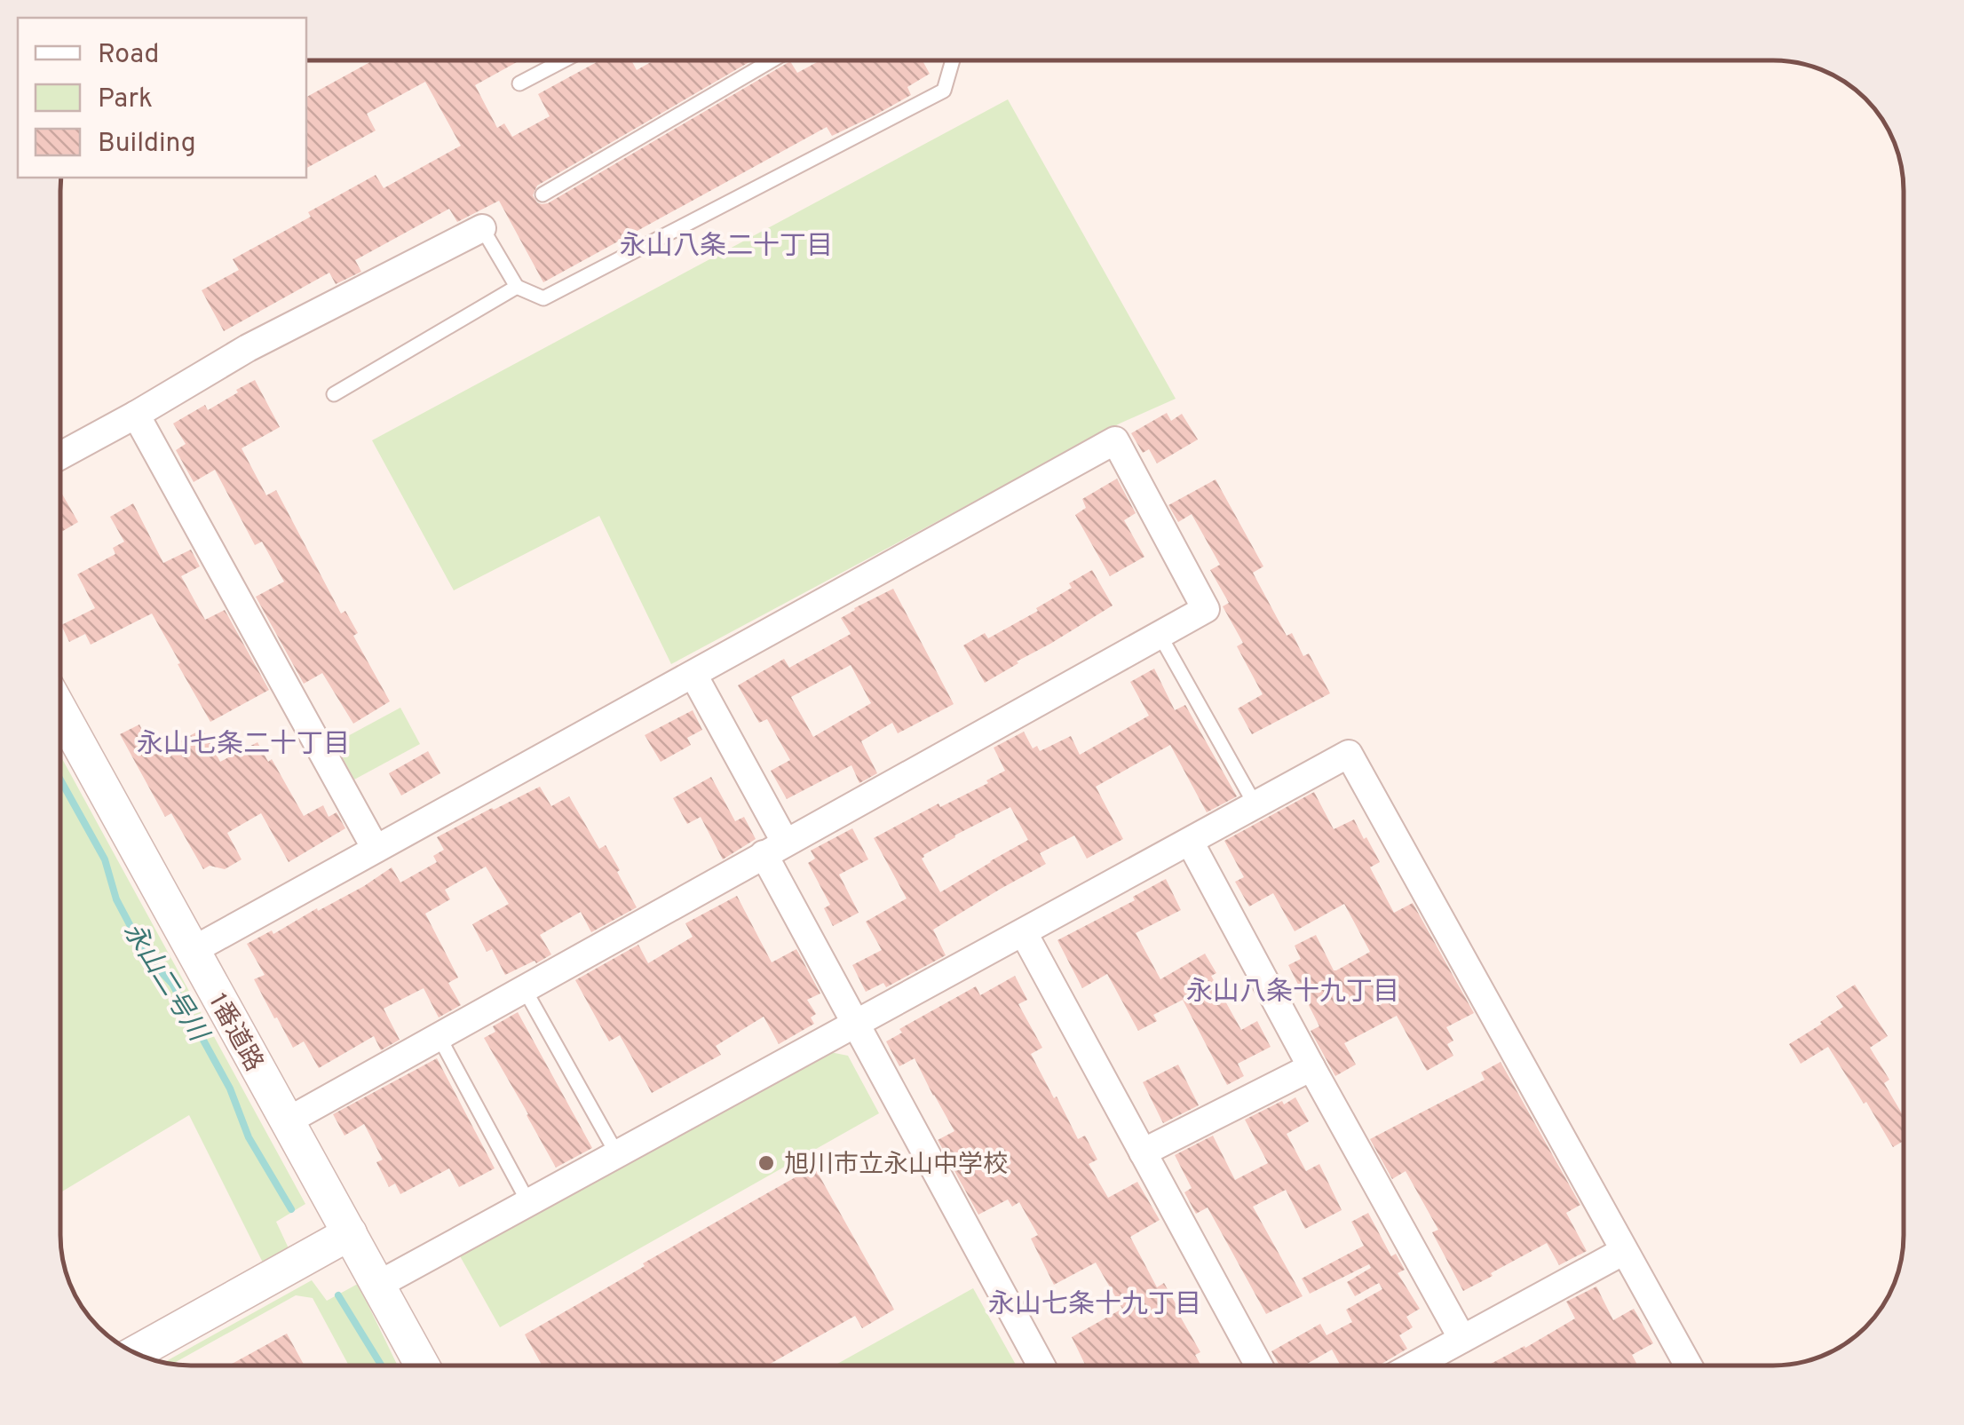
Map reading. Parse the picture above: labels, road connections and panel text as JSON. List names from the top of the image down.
{
  "streets": {
    "street": ["1番道路"]
  },
  "districts": [
    "永山八条二十丁目",
    "永山七条二十丁目",
    "永山八条十九丁目",
    "永山七条十九丁目"
  ],
  "water": ["永山二号川"],
  "places": ["旭川市立永山中学校"],
  "legend": ["Road", "Park", "Building"]
}
